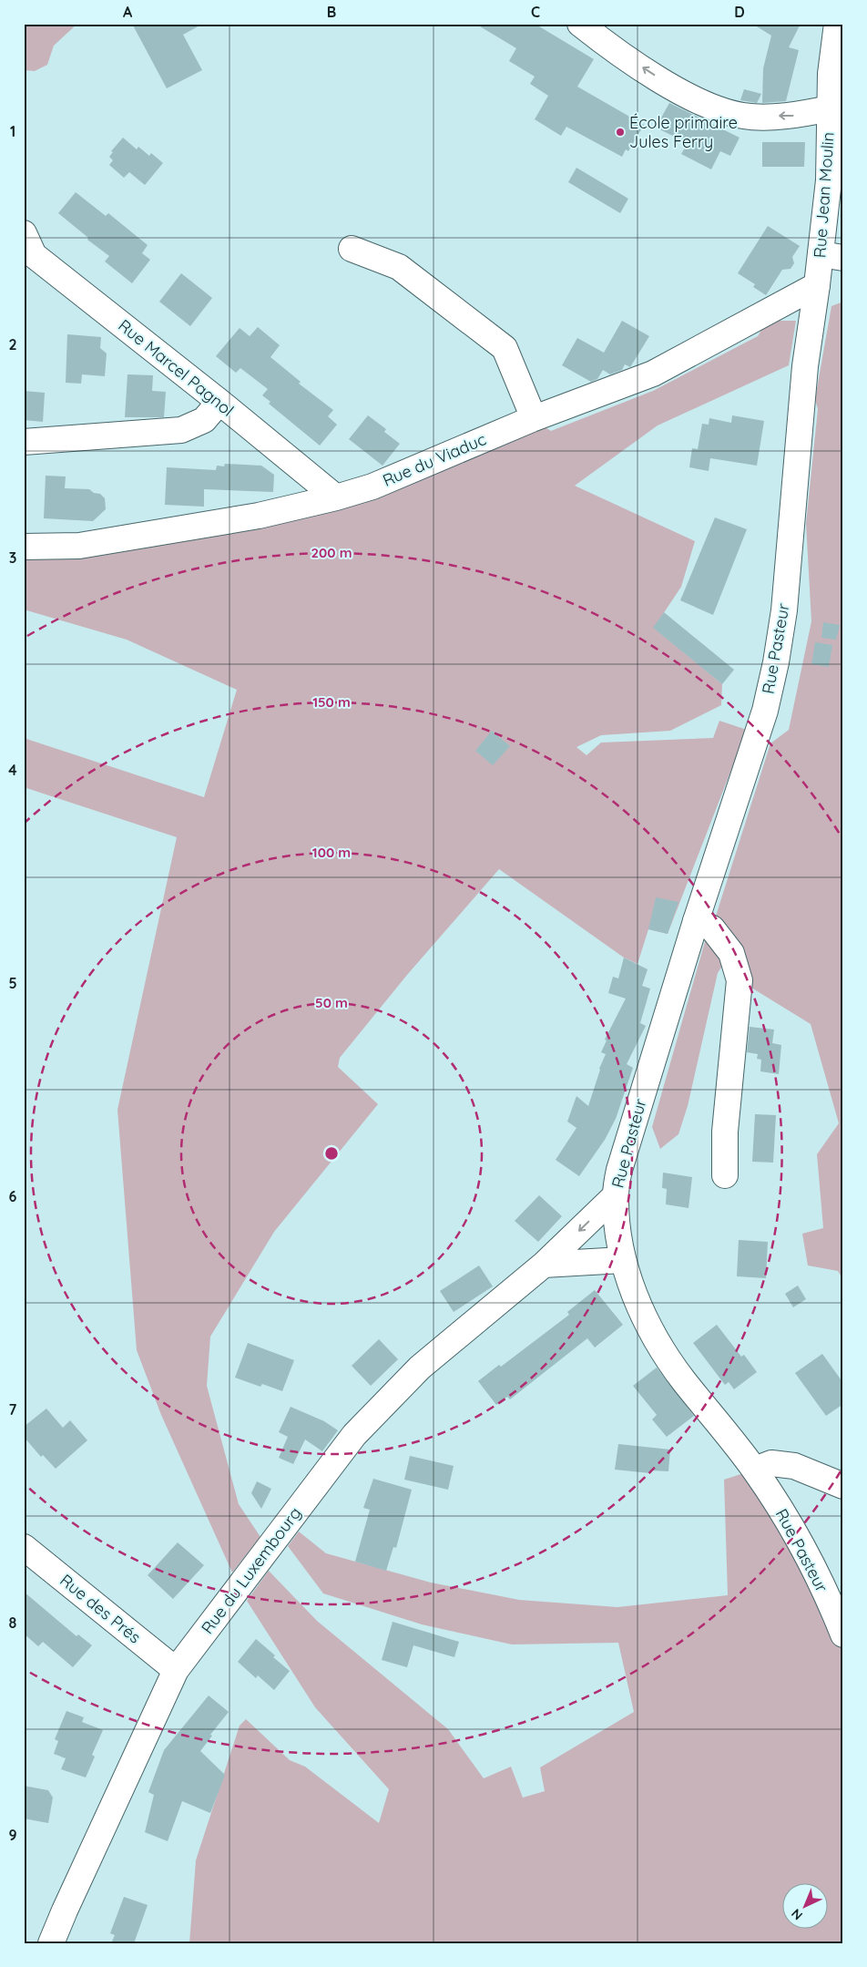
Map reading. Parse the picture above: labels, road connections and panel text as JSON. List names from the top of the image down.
{
  "streets": {
    "street": [
      "Rue Jean Moulin",
      "Rue Marcel Pagnol",
      "Rue du Viaduc",
      "Rue Pasteur",
      "Rue du Luxembourg",
      "Rue des Prés"
    ]
  },
  "crossings": [
    ["Rue Jean Moulin", "Rue du Viaduc"],
    ["Rue Jean Moulin", "Rue Pasteur"],
    ["Rue Marcel Pagnol", "Rue du Viaduc"],
    ["Rue Pasteur", "Rue du Luxembourg"],
    ["Rue du Luxembourg", "Rue des Prés"]
  ],
  "places": ["École primaire Jules Ferry"],
  "north": "bottom left",
  "grid": {
    "columns": [
      "A",
      "B",
      "C",
      "D"
    ],
    "rows": [
      "1",
      "2",
      "3",
      "4",
      "5",
      "6",
      "7",
      "8",
      "9"
    ]
  },
  "rings": [
    "200 m",
    "150 m",
    "100 m",
    "50 m"
  ]
}
